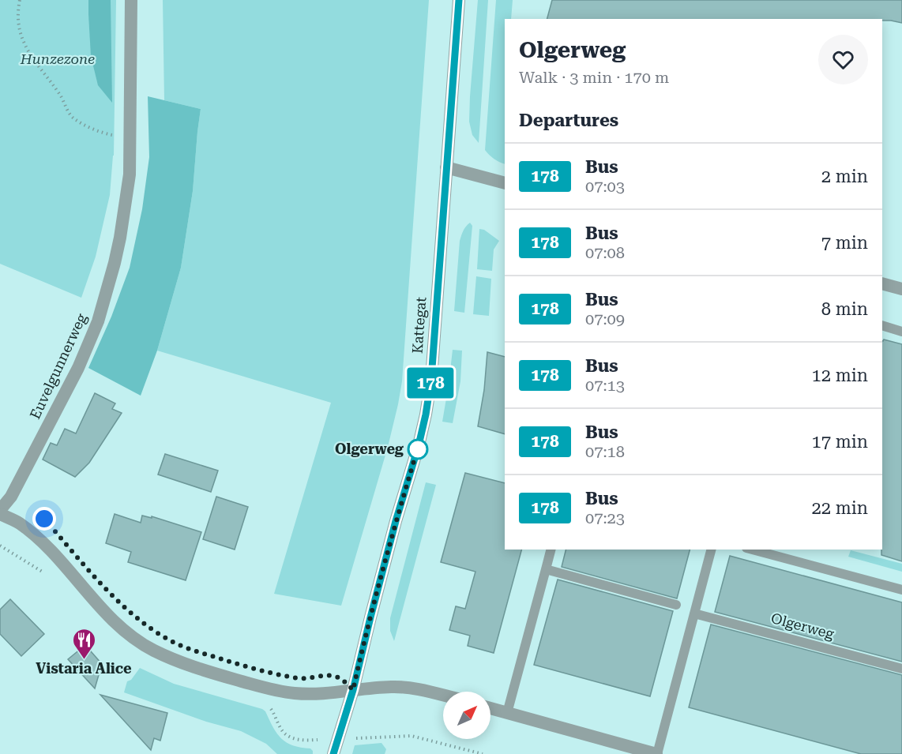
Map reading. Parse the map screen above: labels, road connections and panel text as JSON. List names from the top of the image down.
{
  "streets": {
    "street": ["Kattegat", "Euvelgunnerweg"],
    "lane": ["Olgerweg"]
  },
  "parks": ["Hunzezone"],
  "places": {
    "other": ["Olgerweg"],
    "restaurant": ["Vistaria Alice"]
  },
  "lines": ["bus line 178"],
  "north": "top right",
  "page": {
    "on_map": "178",
    "heading": [
      ["Olgerweg", "Walk · 3 min · 170 m"],
      "Departures"
    ],
    "list": [
      {
        "mark": "178",
        "name": "Bus",
        "note": "07:03",
        "value": "2 min"
      },
      {
        "mark": "178",
        "name": "Bus",
        "note": "07:08",
        "value": "7 min"
      },
      {
        "mark": "178",
        "name": "Bus",
        "note": "07:09",
        "value": "8 min"
      },
      {
        "mark": "178",
        "name": "Bus",
        "note": "07:13",
        "value": "12 min"
      },
      {
        "mark": "178",
        "name": "Bus",
        "note": "07:18",
        "value": "17 min"
      },
      {
        "mark": "178",
        "name": "Bus",
        "note": "07:23",
        "value": "22 min"
      }
    ]
  }
}
